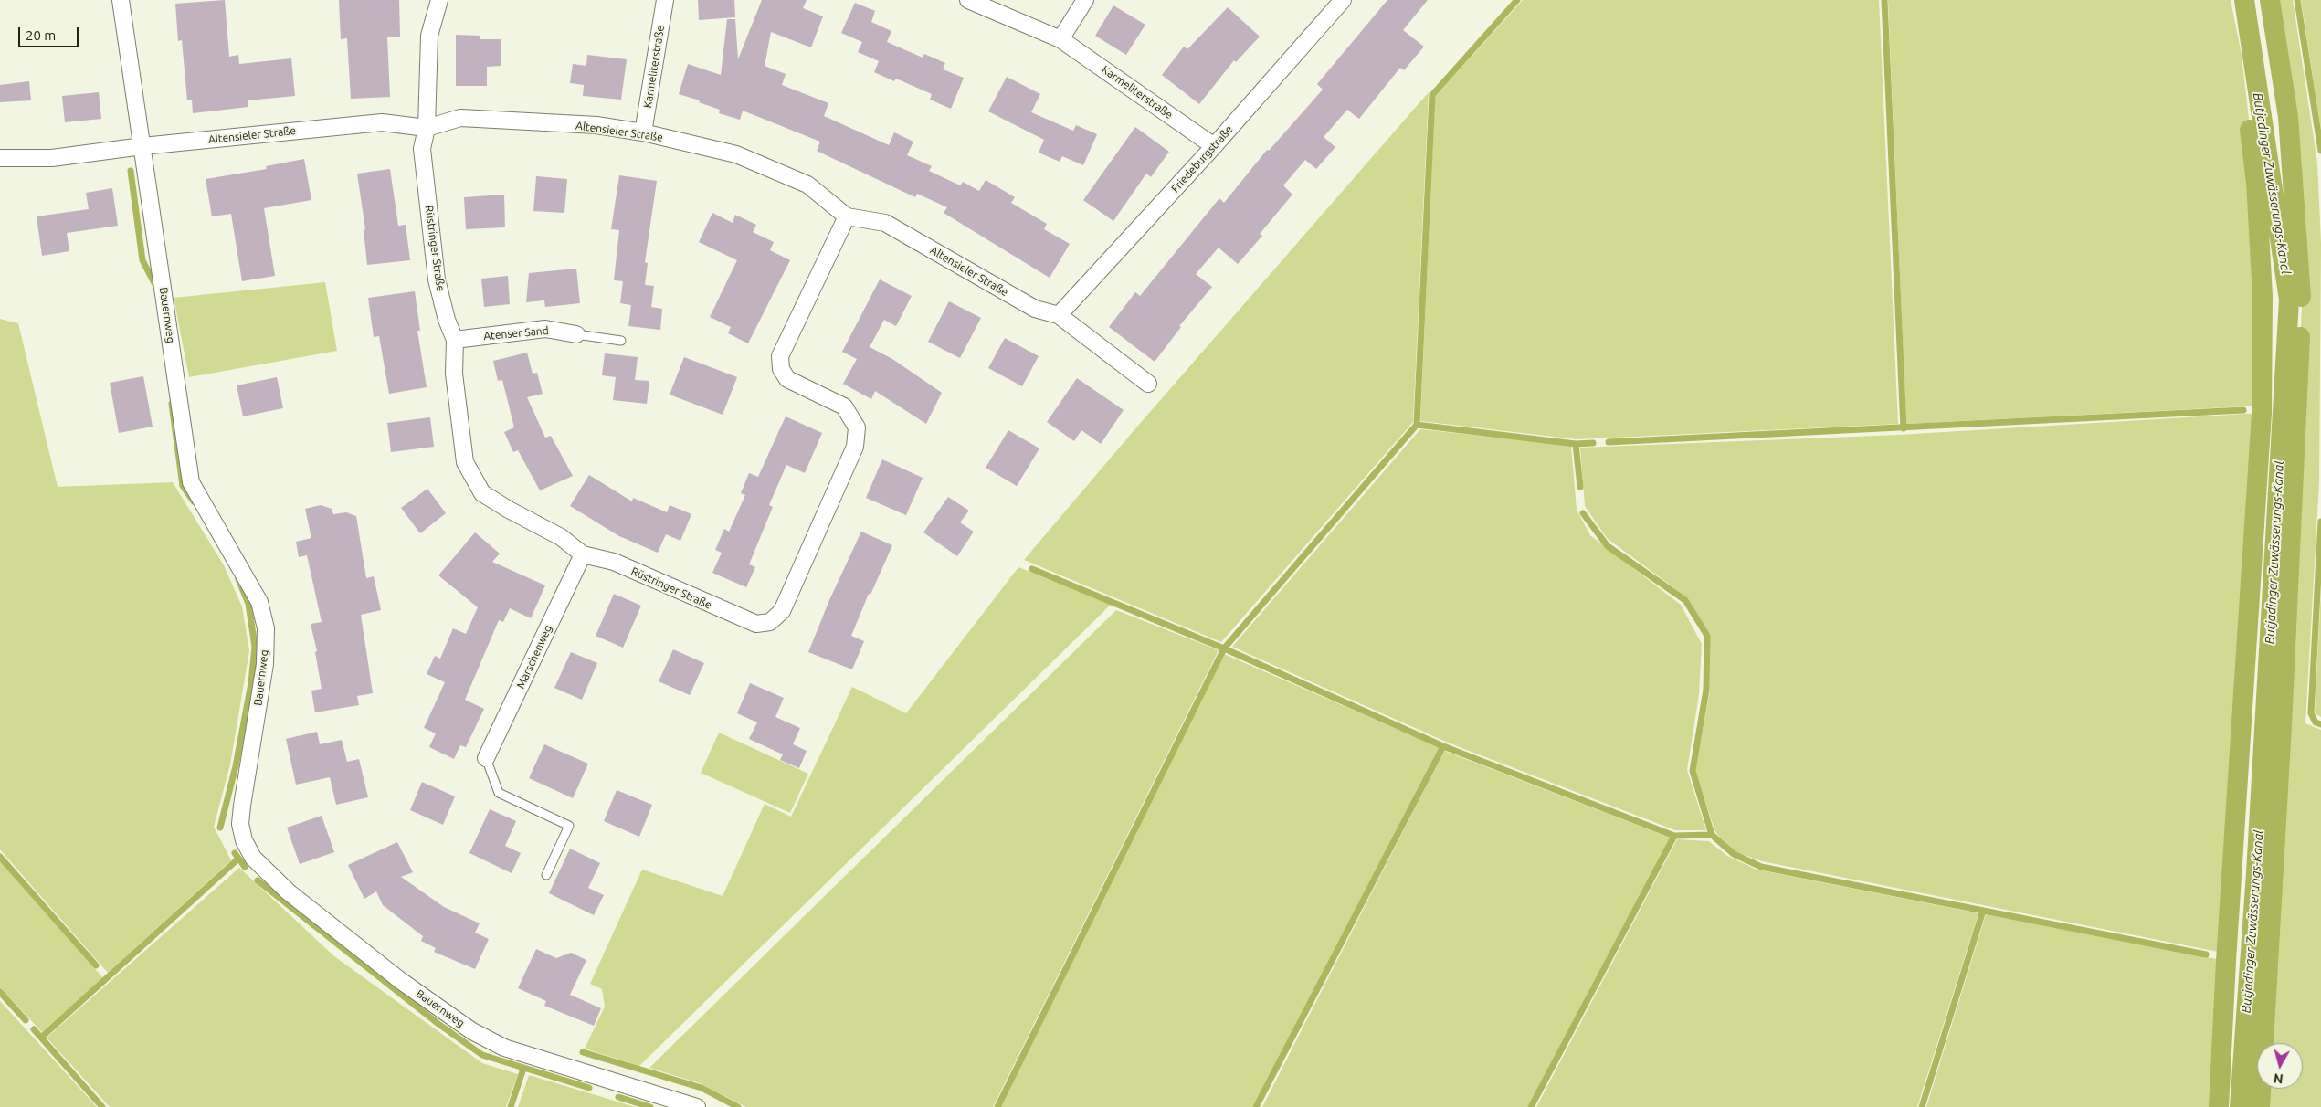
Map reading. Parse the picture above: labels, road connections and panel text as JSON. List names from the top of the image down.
{
  "streets": {
    "street": [
      "Karmeliterstraße",
      "Altensieler Straße",
      "Friedeburgstraße",
      "Rüstringer Straße",
      "Bauernweg",
      "Atenser Sand",
      "Marschenweg"
    ]
  },
  "crossings": [
    ["Karmeliterstraße", "Altensieler Straße"],
    ["Karmeliterstraße", "Friedeburgstraße"],
    ["Altensieler Straße", "Friedeburgstraße"],
    ["Altensieler Straße", "Rüstringer Straße"],
    ["Altensieler Straße", "Bauernweg"],
    ["Rüstringer Straße", "Atenser Sand"],
    ["Rüstringer Straße", "Marschenweg"]
  ],
  "water": ["Butjadinger Zuwässerungs-Kanal"],
  "scale_bar": "20 m",
  "north": "bottom"
}
